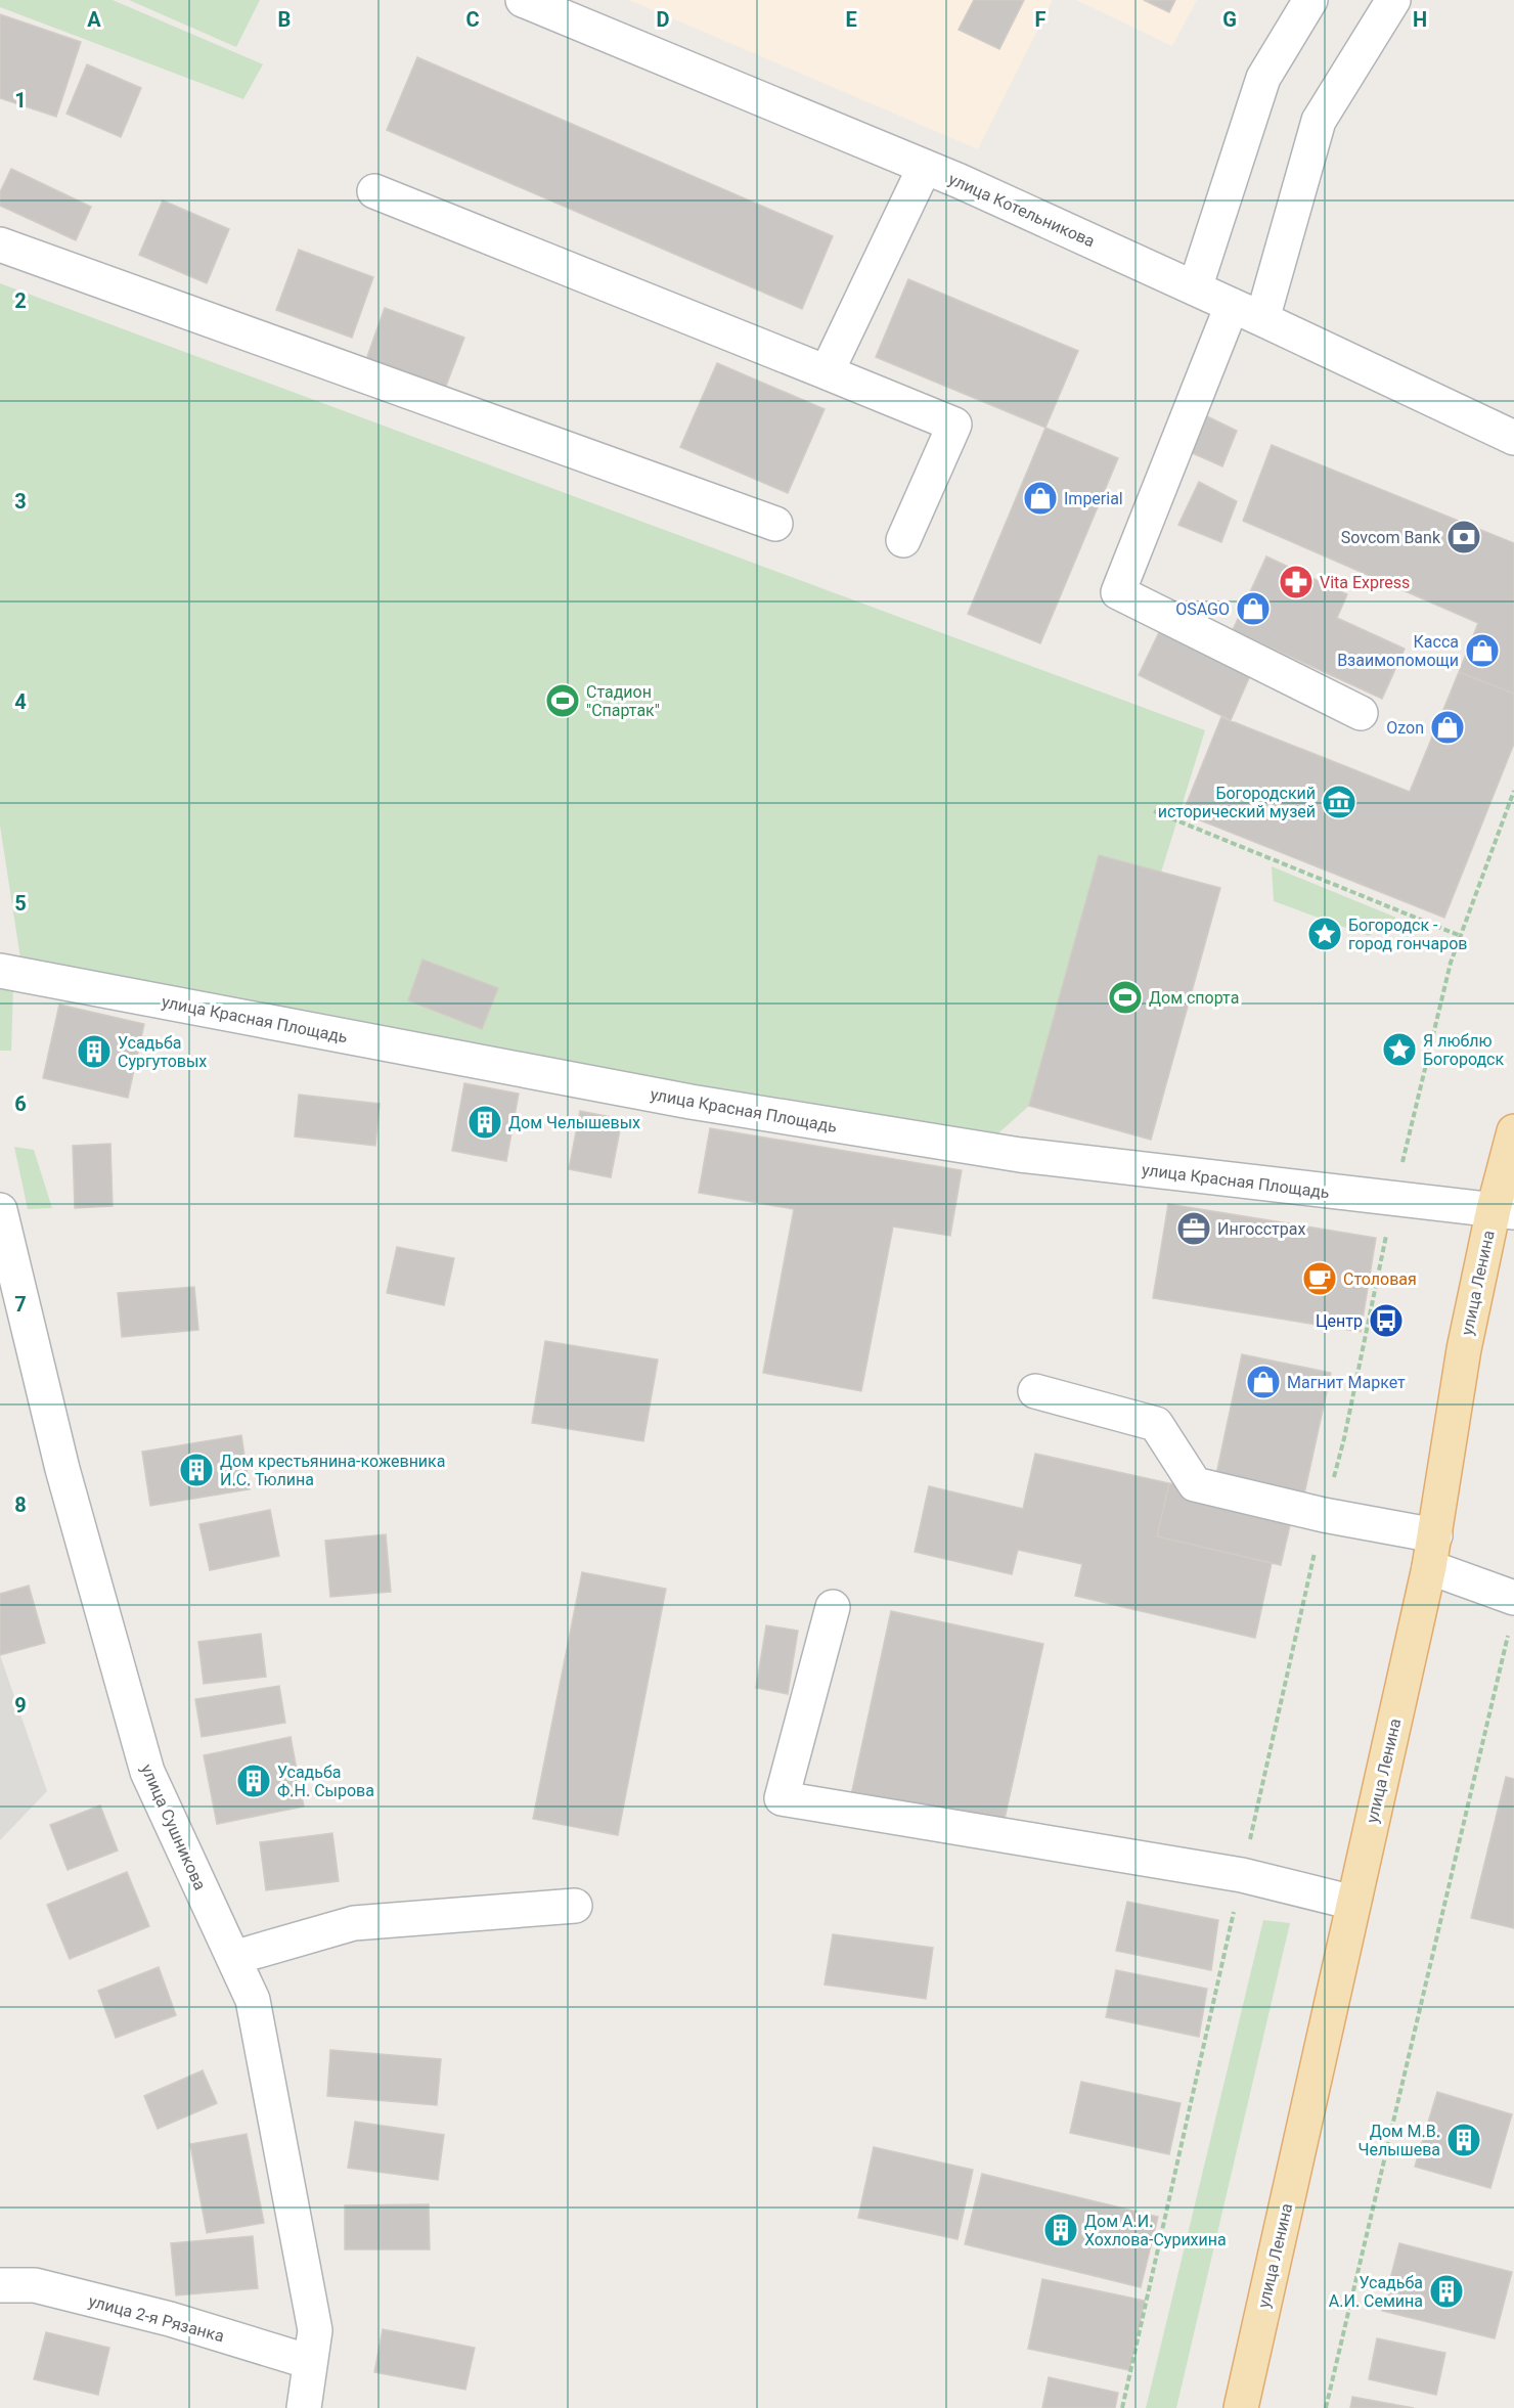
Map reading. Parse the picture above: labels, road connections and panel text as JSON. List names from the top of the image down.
{
  "streets": {
    "main road": ["улица Ленина"],
    "street": [
      "улица Котельникова",
      "улица Красная Площадь",
      "улица Сушникова",
      "улица 2-я Рязанка"
    ]
  },
  "crossings": [
    ["улица Красная Площадь", "улица Ленина"],
    ["улица Сушникова", "улица 2-я Рязанка"]
  ],
  "places": {
    "shop": [
      "Imperial",
      "OSAGO",
      "Касса Взаимопомощи",
      "Ozon",
      "Магнит Маркет"
    ],
    "bank": ["Sovcom Bank"],
    "pharmacy": ["Vita Express"],
    "sports": ["Стадион \"Спартак\"", "Дом спорта"],
    "museum": ["Богородский исторический музей"],
    "place": ["Богородск - город гончаров", "Я люблю Богородск"],
    "building": [
      "Усадьба Сургутовых",
      "Дом Челышевых",
      "Дом крестьянина-кожевника И.С. Тюлина",
      "Усадьба Ф.Н. Сырова",
      "Дом М.В. Челышева",
      "Дом А.И. Хохлова-Сурихина",
      "Усадьба А.И. Семина"
    ],
    "office": ["Ингосстрах"],
    "cafe": ["Столовая"],
    "bus stop": ["Центр"]
  },
  "grid": {
    "columns": [
      "A",
      "B",
      "C",
      "D",
      "E",
      "F",
      "G",
      "H"
    ],
    "rows": [
      "1",
      "2",
      "3",
      "4",
      "5",
      "6",
      "7",
      "8",
      "9"
    ]
  }
}
